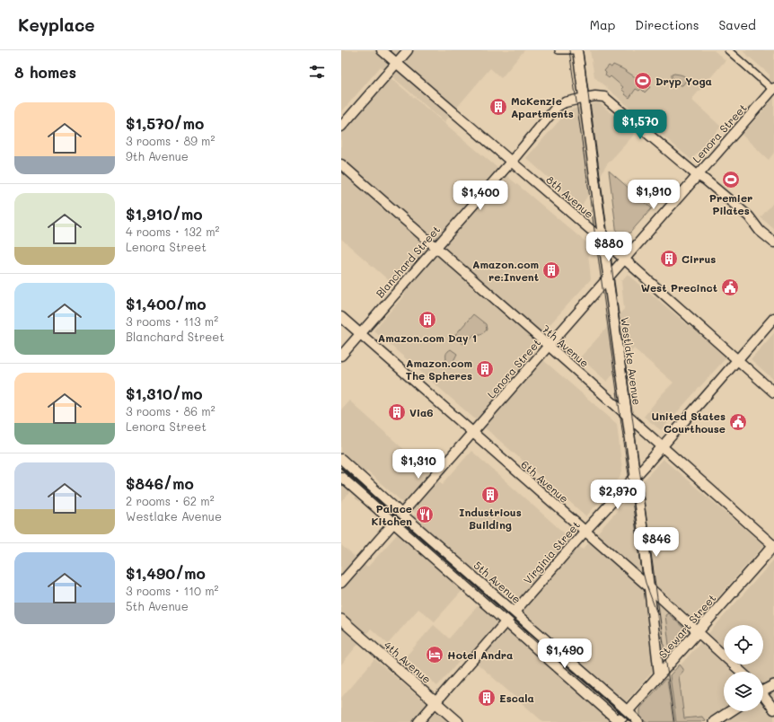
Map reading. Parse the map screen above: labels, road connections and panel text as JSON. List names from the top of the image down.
{
  "streets": {
    "main road": [
      "Lenora Street",
      "8th Avenue",
      "Blanchard Street",
      "7th Avenue",
      "Westlake Avenue",
      "6th Avenue",
      "Virginia Street",
      "5th Avenue",
      "Stewart Street",
      "4th Avenue"
    ]
  },
  "crossings": [
    ["Lenora Street", "8th Avenue"],
    ["Lenora Street", "Blanchard Street"],
    ["Lenora Street", "7th Avenue"],
    ["Lenora Street", "Westlake Avenue"],
    ["Lenora Street", "6th Avenue"],
    ["Lenora Street", "5th Avenue"],
    ["8th Avenue", "Blanchard Street"],
    ["8th Avenue", "Westlake Avenue"],
    ["8th Avenue", "Virginia Street"],
    ["Blanchard Street", "7th Avenue"],
    ["Blanchard Street", "Westlake Avenue"],
    ["Blanchard Street", "6th Avenue"],
    ["7th Avenue", "Westlake Avenue"],
    ["7th Avenue", "Virginia Street"],
    ["7th Avenue", "Stewart Street"],
    ["Westlake Avenue", "6th Avenue"],
    ["Westlake Avenue", "Virginia Street"],
    ["Westlake Avenue", "Stewart Street"],
    ["6th Avenue", "Virginia Street"],
    ["6th Avenue", "Stewart Street"],
    ["Virginia Street", "5th Avenue"],
    ["Virginia Street", "4th Avenue"],
    ["5th Avenue", "Stewart Street"]
  ],
  "places": {
    "sports": ["Dryp Yoga", "Premier Pilates"],
    "building": [
      "McKenzie Apartments",
      "Cirrus",
      "Amazon.com re:Invent",
      "Amazon.com Day 1",
      "Amazon.com The Spheres",
      "Via6",
      "Industrious Building",
      "Escala"
    ],
    "public building": ["West Precinct", "United States Courthouse"],
    "restaurant": ["Palace Kitchen"],
    "hotel": ["Hotel Andra"]
  },
  "page": {
    "header": "Keyplace",
    "nav": ["Map", "Directions", "Saved"],
    "heading": "8 homes",
    "list": [
      {
        "name": "$1,570/mo",
        "note": "3 rooms · 89 m² · 9th Avenue"
      },
      {
        "name": "$1,910/mo",
        "note": "4 rooms · 132 m² · Lenora Street"
      },
      {
        "name": "$1,400/mo",
        "note": "3 rooms · 113 m² · Blanchard Street"
      },
      {
        "name": "$1,310/mo",
        "note": "3 rooms · 86 m² · Lenora Street"
      },
      {
        "name": "$846/mo",
        "note": "2 rooms · 62 m² · Westlake Avenue"
      },
      {
        "name": "$1,490/mo",
        "note": "3 rooms · 110 m² · 5th Avenue"
      }
    ],
    "price": [
      "$1,570",
      "$1,910",
      "$1,400",
      "$880",
      "$1,310",
      "$2,970",
      "$846",
      "$1,490"
    ]
  }
}
